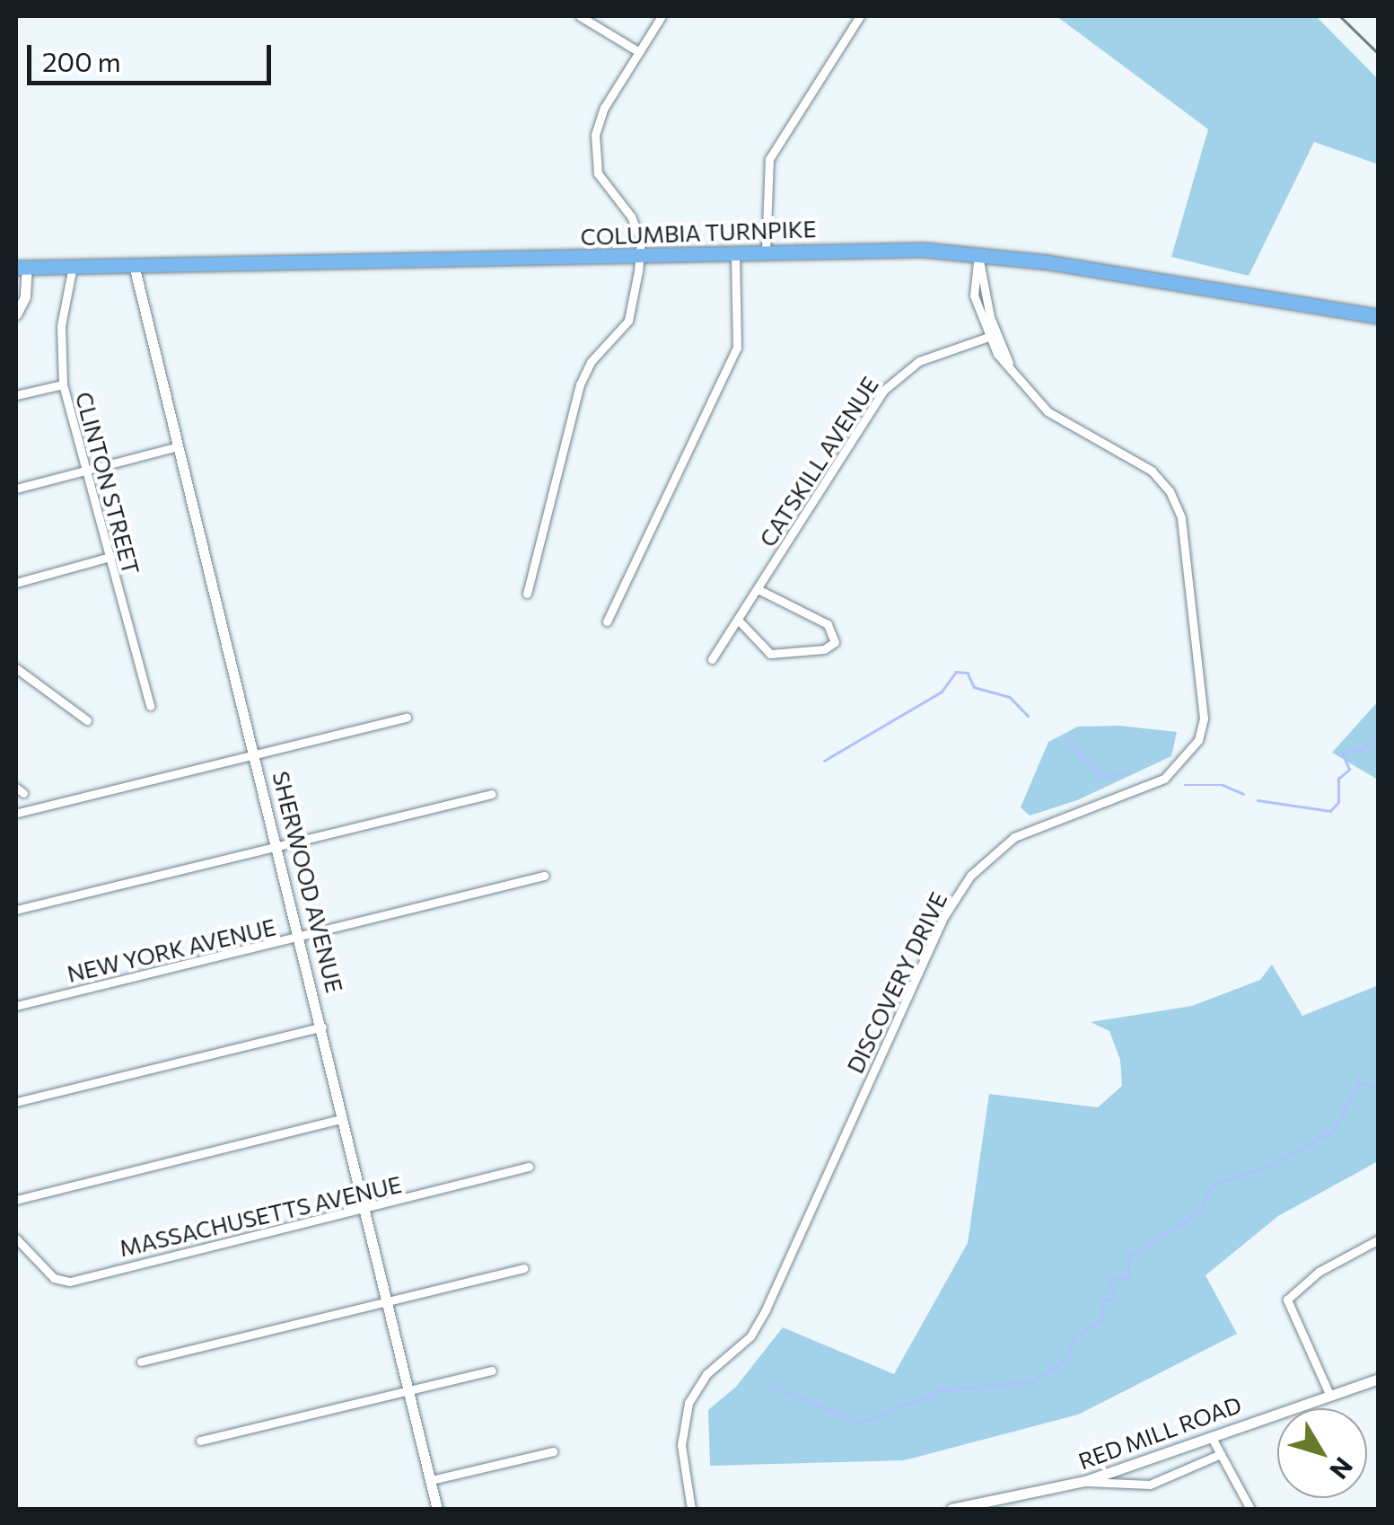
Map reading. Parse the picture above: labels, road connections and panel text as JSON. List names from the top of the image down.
{
  "streets": {
    "main road": ["COLUMBIA TURNPIKE"],
    "street": [
      "CATSKILL AVENUE",
      "CLINTON STREET",
      "SHERWOOD AVENUE",
      "NEW YORK AVENUE",
      "DISCOVERY DRIVE",
      "MASSACHUSETTS AVENUE",
      "RED MILL ROAD"
    ]
  },
  "crossings": [
    ["COLUMBIA TURNPIKE", "CLINTON STREET"],
    ["COLUMBIA TURNPIKE", "SHERWOOD AVENUE"],
    ["COLUMBIA TURNPIKE", "DISCOVERY DRIVE"],
    ["CATSKILL AVENUE", "DISCOVERY DRIVE"],
    ["SHERWOOD AVENUE", "NEW YORK AVENUE"],
    ["SHERWOOD AVENUE", "MASSACHUSETTS AVENUE"]
  ],
  "scale_bar": "200 m",
  "north": "bottom right"
}
